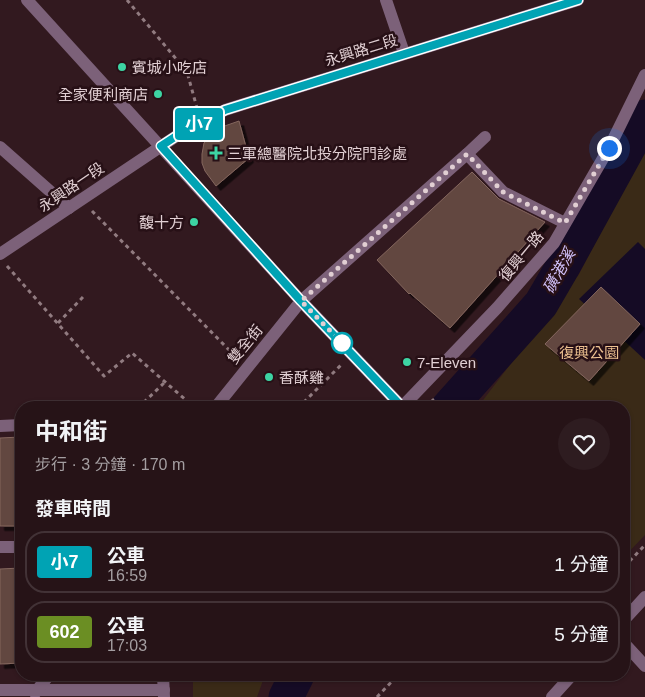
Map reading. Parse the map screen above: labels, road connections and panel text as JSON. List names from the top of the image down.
{
  "streets": {
    "street": [
      "永興路二段",
      "永興路一段",
      "復興一路",
      "雙全街"
    ]
  },
  "crossings": [
    ["永興路二段", "永興路一段"]
  ],
  "water": ["磺港溪"],
  "parks": ["復興公園"],
  "places": {
    "other": [
      "賓城小吃店",
      "全家便利商店",
      "馥十方",
      "7-Eleven",
      "香酥雞"
    ],
    "health": ["三軍總醫院北投分院門診處"]
  },
  "lines": ["bus line 小7"],
  "page": {
    "on_map": "小7",
    "heading": [
      ["中和街", "步行 · 3 分鐘 · 170 m"],
      "發車時間"
    ],
    "list": [
      {
        "mark": "小7",
        "name": "公車",
        "note": "16:59",
        "value": "1 分鐘"
      },
      {
        "mark": "602",
        "name": "公車",
        "note": "17:03",
        "value": "5 分鐘"
      }
    ]
  }
}
